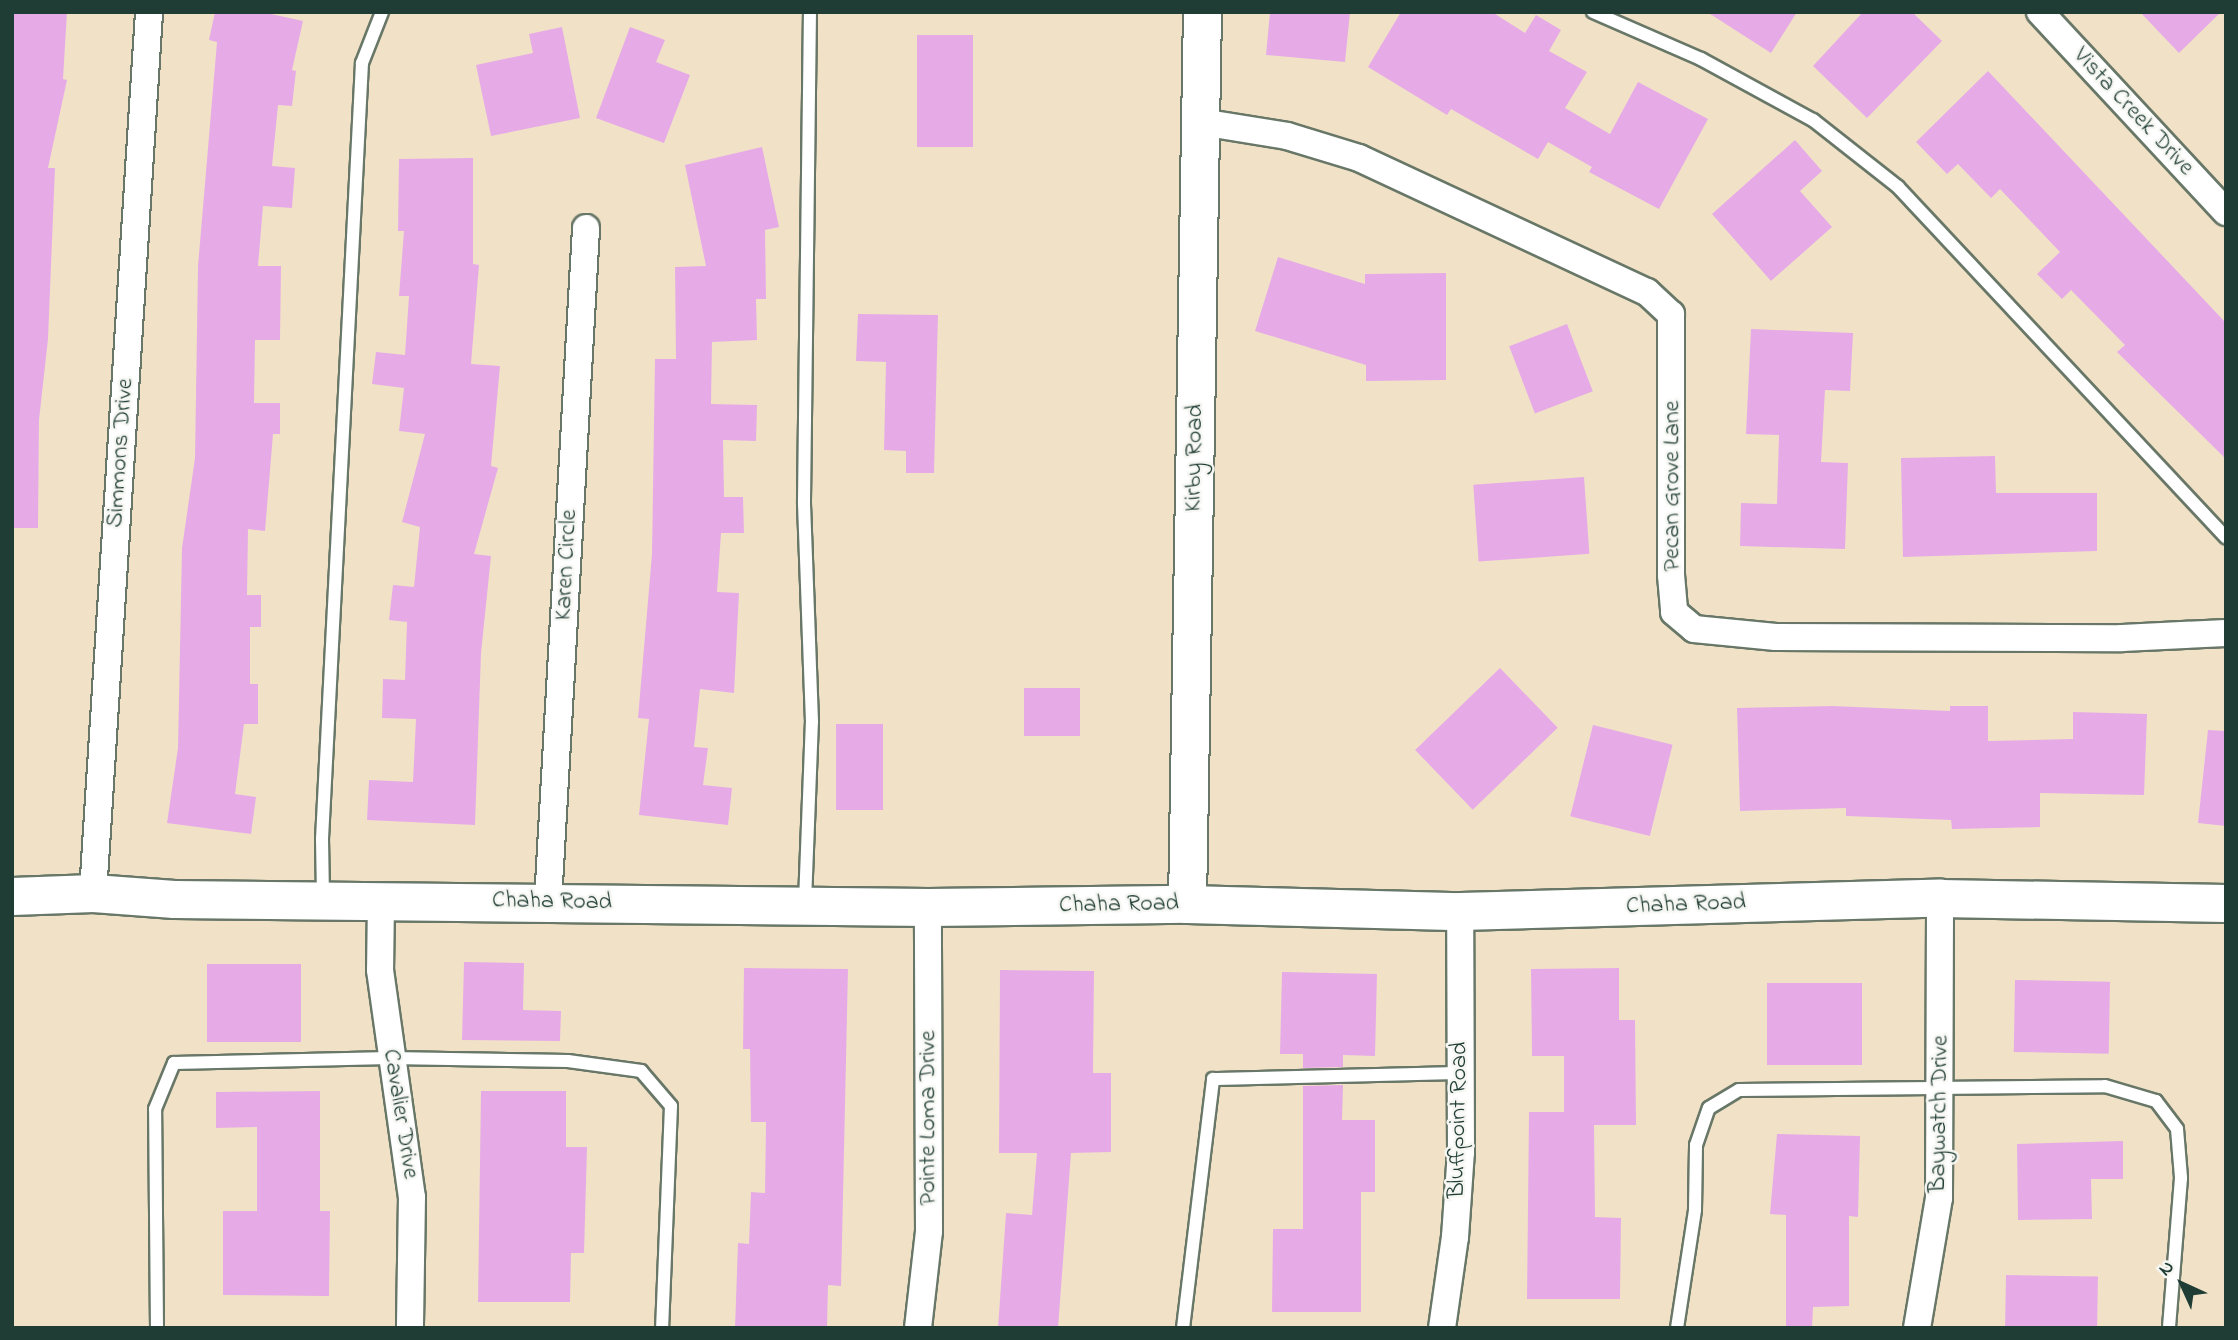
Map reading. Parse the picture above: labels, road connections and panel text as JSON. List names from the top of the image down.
{
  "streets": {
    "street": [
      "Vista Creek Drive",
      "Simmons Drive",
      "Kirby Road",
      "Pecan Grove Lane",
      "Karen Circle",
      "Chaha Road",
      "Cavalier Drive",
      "Baywatch Drive",
      "Pointe Loma Drive",
      "Bluffpoint Road"
    ]
  },
  "crossings": [
    ["Simmons Drive", "Chaha Road"],
    ["Kirby Road", "Pecan Grove Lane"],
    ["Kirby Road", "Chaha Road"],
    ["Karen Circle", "Chaha Road"],
    ["Chaha Road", "Cavalier Drive"],
    ["Chaha Road", "Baywatch Drive"],
    ["Chaha Road", "Pointe Loma Drive"],
    ["Chaha Road", "Bluffpoint Road"]
  ],
  "north": "top left"
}
